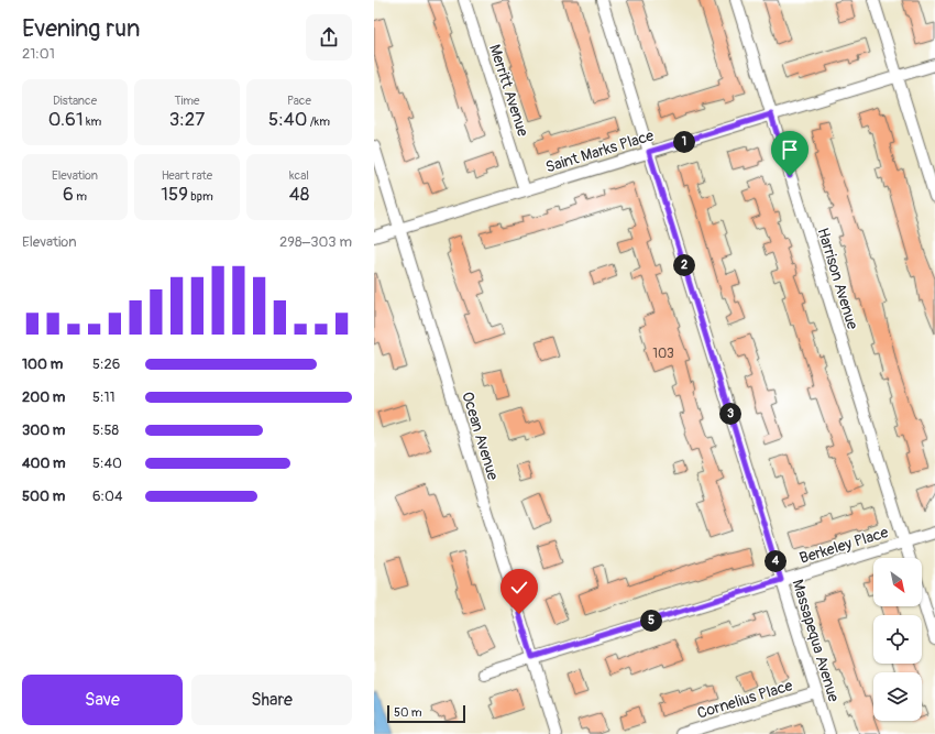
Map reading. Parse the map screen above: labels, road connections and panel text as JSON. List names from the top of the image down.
{
  "streets": {
    "street": [
      "Merritt Avenue",
      "Saint Marks Place",
      "Harrison Avenue",
      "Ocean Avenue",
      "Berkeley Place",
      "Massapequa Avenue",
      "Cornelius Place"
    ]
  },
  "crossings": [
    ["Merritt Avenue", "Saint Marks Place"],
    ["Saint Marks Place", "Harrison Avenue"],
    ["Saint Marks Place", "Ocean Avenue"],
    ["Saint Marks Place", "Massapequa Avenue"],
    ["Harrison Avenue", "Berkeley Place"],
    ["Ocean Avenue", "Berkeley Place"],
    ["Berkeley Place", "Massapequa Avenue"],
    ["Massapequa Avenue", "Cornelius Place"]
  ],
  "house_numbers": ["103"],
  "scale_bar": "50 m",
  "north": "bottom right",
  "page": {
    "heading": ["Evening run", "21:01"],
    "stats": [
      ["Distance", "0.61 km"],
      ["Time", "3:27"],
      ["Pace", "5:40 /km"],
      ["Elevation", "6 m"],
      ["Heart rate", "159 bpm"],
      ["kcal", "48"]
    ],
    "pins": [
      "1",
      "2",
      "3",
      "4",
      "5"
    ],
    "chart": ["Elevation", "298–303 m"],
    "list": [
      {
        "name": "100 m",
        "note": "5:26"
      },
      {
        "name": "200 m",
        "note": "5:11"
      },
      {
        "name": "300 m",
        "note": "5:58"
      },
      {
        "name": "400 m",
        "note": "5:40"
      },
      {
        "name": "500 m",
        "note": "6:04"
      }
    ],
    "buttons": ["Save", "Share"],
    "scale": "50 m"
  }
}
